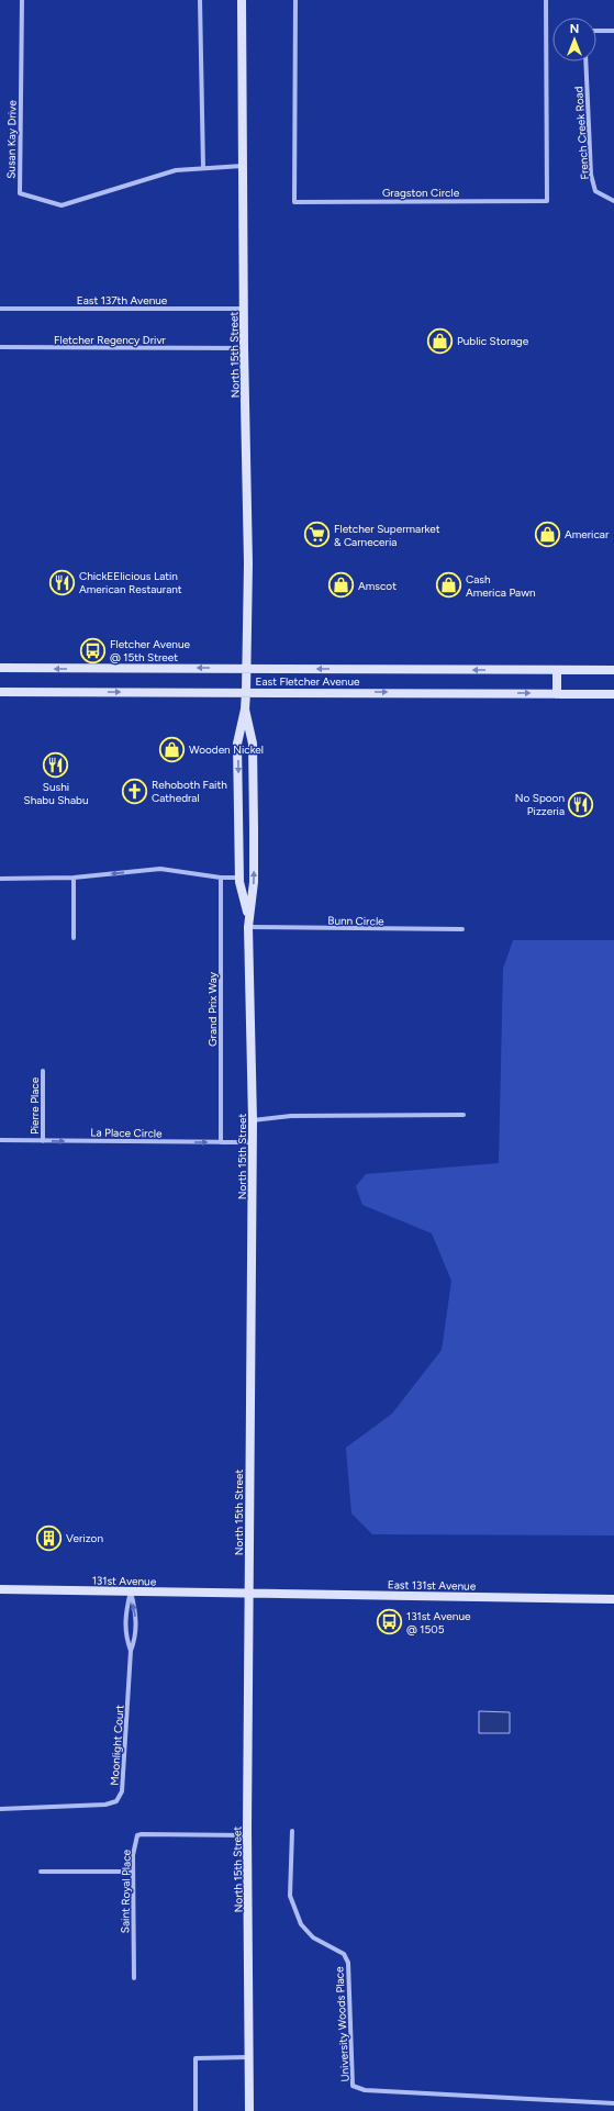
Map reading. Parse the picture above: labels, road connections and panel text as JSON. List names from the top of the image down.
{
  "streets": {
    "street": [
      "French Creek Road",
      "Susan Kay Drive",
      "Gragston Circle",
      "East 137th Avenue",
      "Fletcher Regency Drivr",
      "North 15th Street",
      "East Fletcher Avenue",
      "Bunn Circle",
      "Grand Prix Way",
      "Pierre Place",
      "La Place Circle",
      "131st Avenue",
      "East 131st Avenue",
      "Moonlight Court",
      "Saint Royal Place",
      "University Woods Place"
    ]
  },
  "crossings": [
    ["Susan Kay Drive", "North 15th Street"],
    ["East 137th Avenue", "North 15th Street"],
    ["Fletcher Regency Drivr", "North 15th Street"],
    ["North 15th Street", "East Fletcher Avenue"],
    ["North 15th Street", "Bunn Circle"],
    ["North 15th Street", "La Place Circle"],
    ["North 15th Street", "131st Avenue"],
    ["North 15th Street", "East 131st Avenue"],
    ["North 15th Street", "Saint Royal Place"],
    ["Grand Prix Way", "La Place Circle"],
    ["Pierre Place", "La Place Circle"],
    ["131st Avenue", "East 131st Avenue"],
    ["131st Avenue", "Moonlight Court"]
  ],
  "one_way": ["La Place Circle"],
  "places": {
    "shop": [
      "Public Storage",
      "Americar",
      "Amscot",
      "Cash America Pawn",
      "Wooden Nickel"
    ],
    "supermarket": ["Fletcher Supermarket & Carneceria"],
    "restaurant": ["ChickEElicious Latin American Restaurant", "Sushi Shabu Shabu", "No Spoon Pizzeria"],
    "bus stop": ["Fletcher Avenue @ 15th Street", "131st Avenue @ 1505"],
    "church": ["Rehoboth Faith Cathedral"],
    "building": ["Verizon"]
  },
  "north": "top"
}
